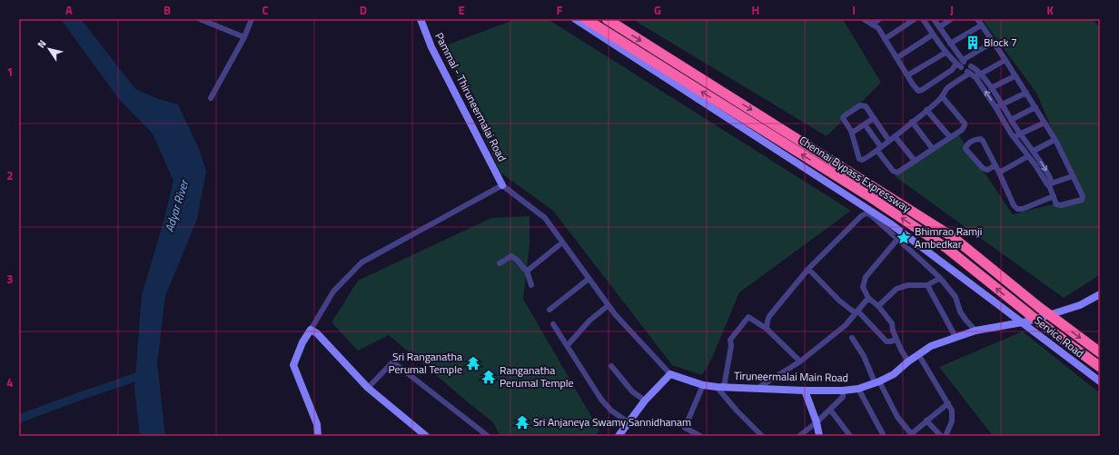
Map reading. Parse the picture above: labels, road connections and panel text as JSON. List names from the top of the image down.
{
  "streets": {
    "highway": ["Chennai Bypass Expressway"],
    "street": ["Pammal - Thiruneermalai Road", "Service Road", "Tiruneermalai Main Road"]
  },
  "crossings": [
    ["Service Road", "Tiruneermalai Main Road"]
  ],
  "water": ["Adyar River"],
  "places": {
    "building": ["Block 7"],
    "place": ["Bhimrao Ramji Ambedkar"],
    "temple": ["Sri Ranganatha Perumal Temple", "Ranganatha Perumal Temple", "Sri Anjaneya Swamy Sannidhanam"]
  },
  "north": "top left",
  "grid": {
    "columns": [
      "A",
      "B",
      "C",
      "D",
      "E",
      "F",
      "G",
      "H",
      "I",
      "J",
      "K"
    ],
    "rows": [
      "1",
      "2",
      "3",
      "4"
    ]
  }
}
